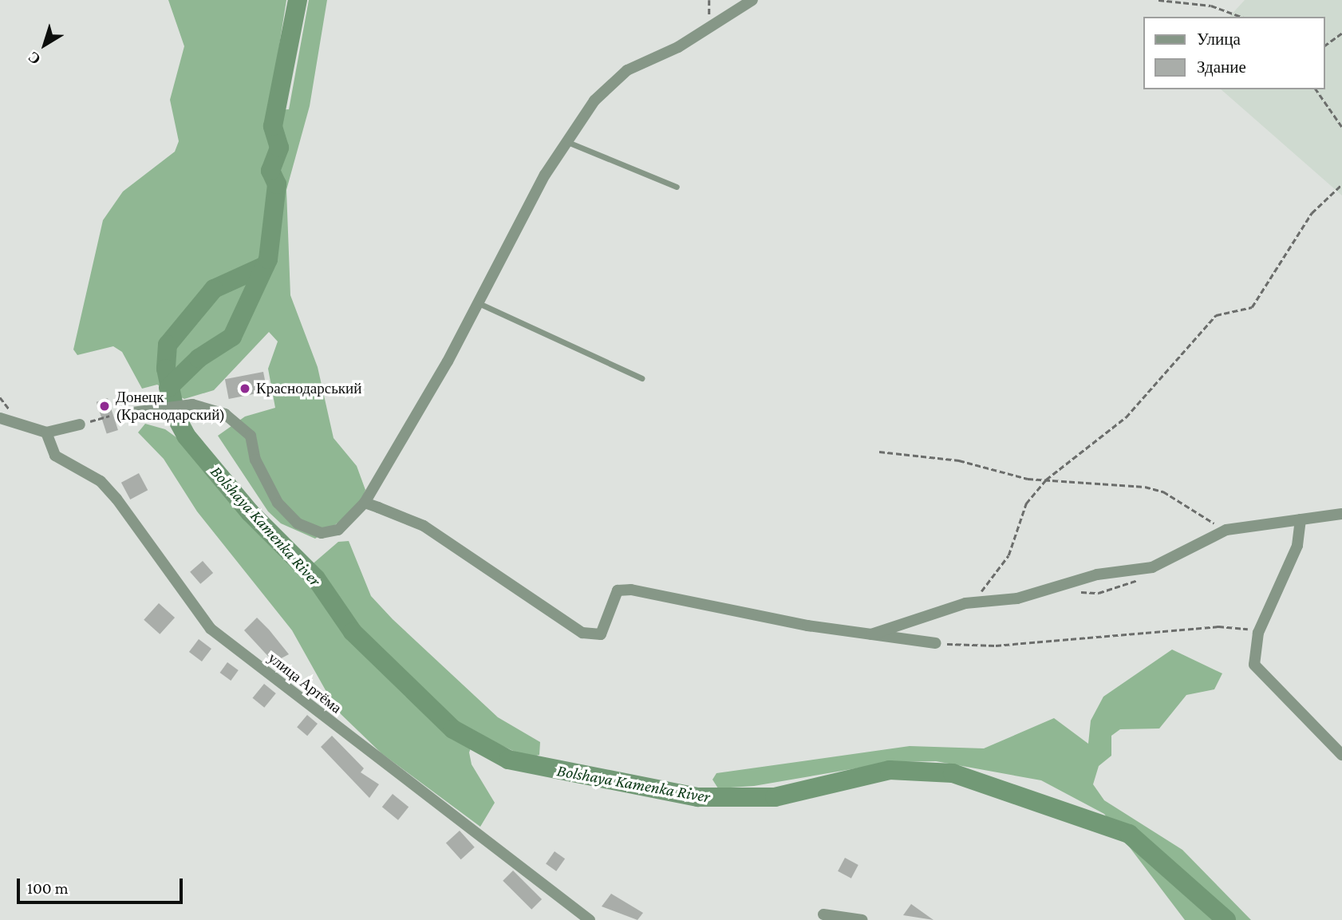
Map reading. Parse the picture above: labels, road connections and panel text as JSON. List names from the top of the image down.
{
  "streets": {
    "street": ["улица Артёма"]
  },
  "water": ["Bolshaya Kamenka River"],
  "places": ["Краснодарський", "Донецк (Краснодарский)"],
  "legend": ["Улица", "Здание"],
  "scale_bar": "100 m",
  "north": "bottom left"
}
